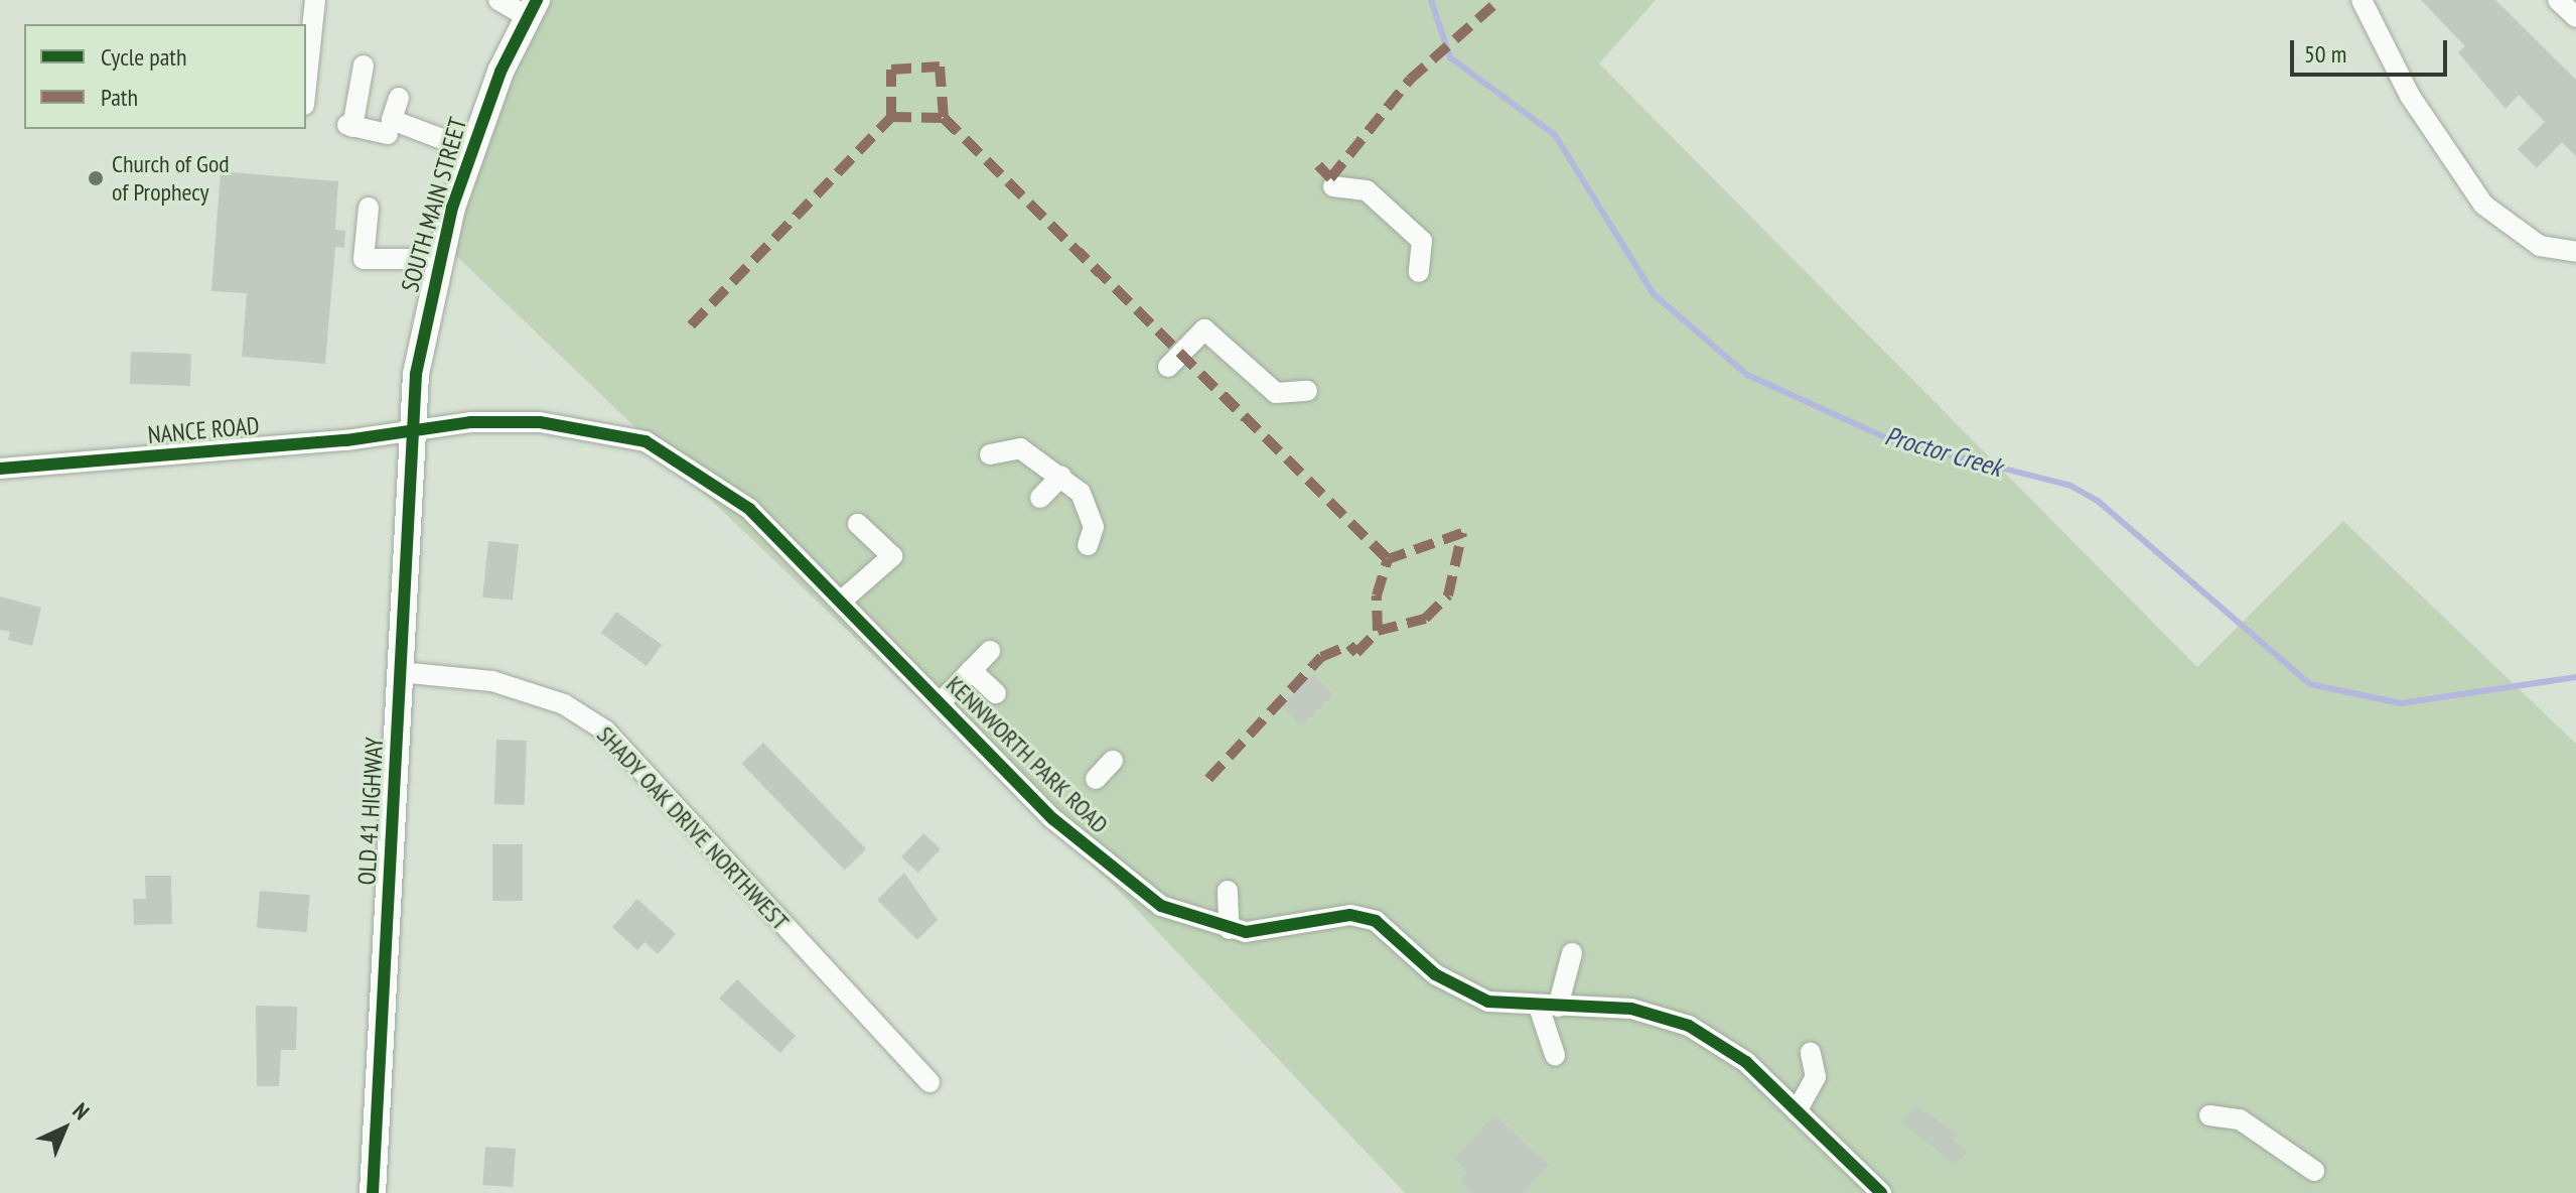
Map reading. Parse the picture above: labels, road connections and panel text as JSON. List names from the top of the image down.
{
  "streets": {
    "main road": ["SOUTH MAIN STREET", "OLD 41 HIGHWAY"],
    "street": ["NANCE ROAD", "KENNWORTH PARK ROAD", "SHADY OAK DRIVE NORTHWEST"]
  },
  "crossings": [
    ["SOUTH MAIN STREET", "NANCE ROAD"],
    ["SOUTH MAIN STREET", "KENNWORTH PARK ROAD"],
    ["SOUTH MAIN STREET", "OLD 41 HIGHWAY"],
    ["NANCE ROAD", "KENNWORTH PARK ROAD"],
    ["NANCE ROAD", "OLD 41 HIGHWAY"],
    ["KENNWORTH PARK ROAD", "OLD 41 HIGHWAY"],
    ["OLD 41 HIGHWAY", "SHADY OAK DRIVE NORTHWEST"]
  ],
  "water": ["Proctor Creek"],
  "places": ["Church of God of Prophecy"],
  "legend": ["Cycle path", "Path"],
  "scale_bar": "50 m",
  "north": "top right"
}
